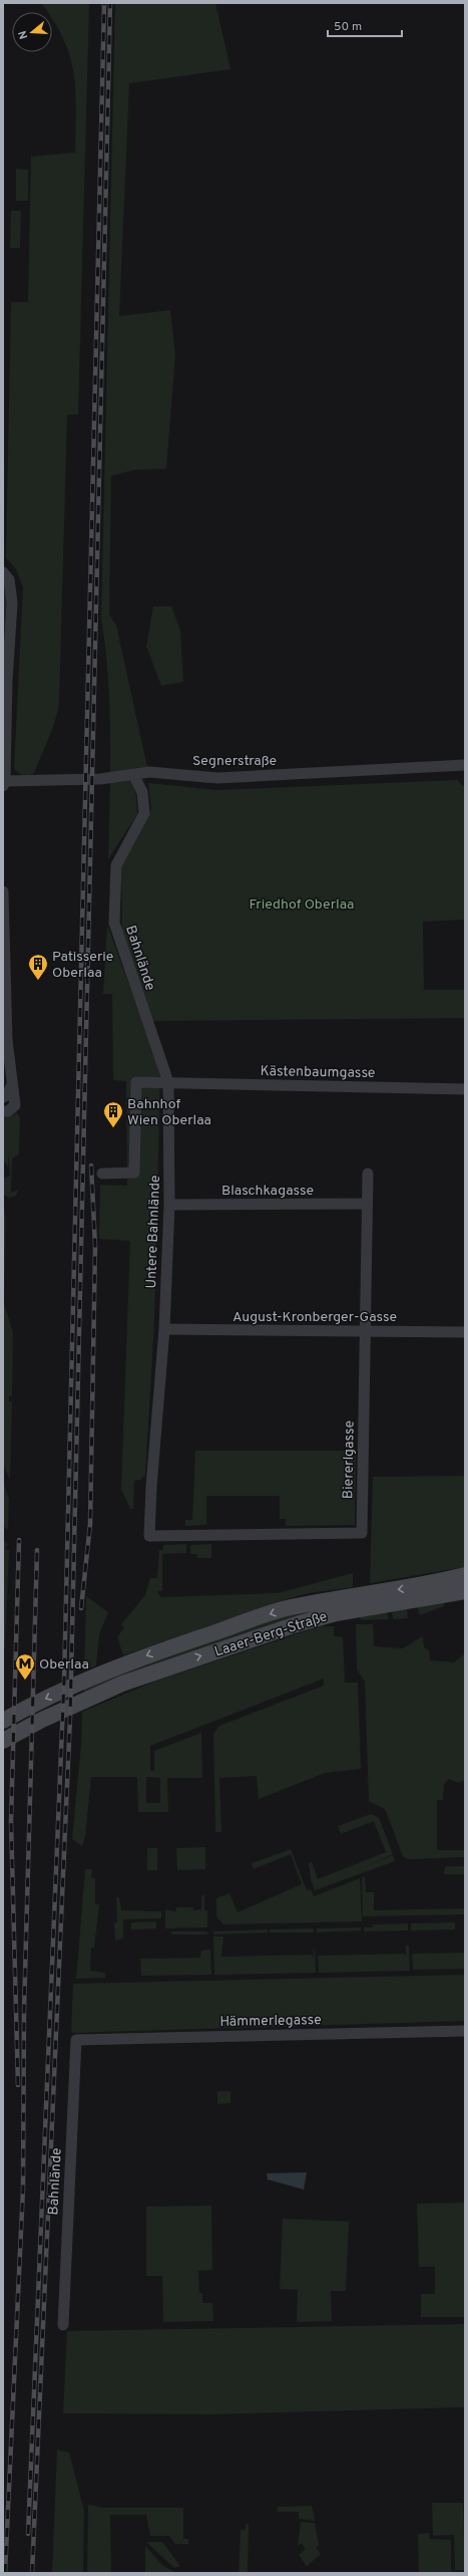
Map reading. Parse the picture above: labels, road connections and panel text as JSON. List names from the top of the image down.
{
  "streets": {
    "main road": ["Laaer-Berg-Straße"],
    "street": [
      "Segnerstraße",
      "Bahnlände",
      "Kästenbaumgasse",
      "Blaschkagasse",
      "Untere Bahnlände",
      "August-Kronberger-Gasse",
      "Biererlgasse",
      "Hämmerlegasse"
    ]
  },
  "crossings": [
    ["Segnerstraße", "Bahnlände"],
    ["Bahnlände", "Kästenbaumgasse"],
    ["Bahnlände", "Untere Bahnlände"],
    ["Bahnlände", "Hämmerlegasse"],
    ["Kästenbaumgasse", "Untere Bahnlände"],
    ["Blaschkagasse", "Untere Bahnlände"],
    ["Blaschkagasse", "Biererlgasse"],
    ["Untere Bahnlände", "August-Kronberger-Gasse"],
    ["Untere Bahnlände", "Biererlgasse"],
    ["August-Kronberger-Gasse", "Biererlgasse"]
  ],
  "parks": ["Friedhof Oberlaa"],
  "places": {
    "building": ["Patisserie Oberlaa", "Bahnhof Wien Oberlaa"],
    "metro station": ["Oberlaa"]
  },
  "scale_bar": "50 m",
  "north": "left"
}
